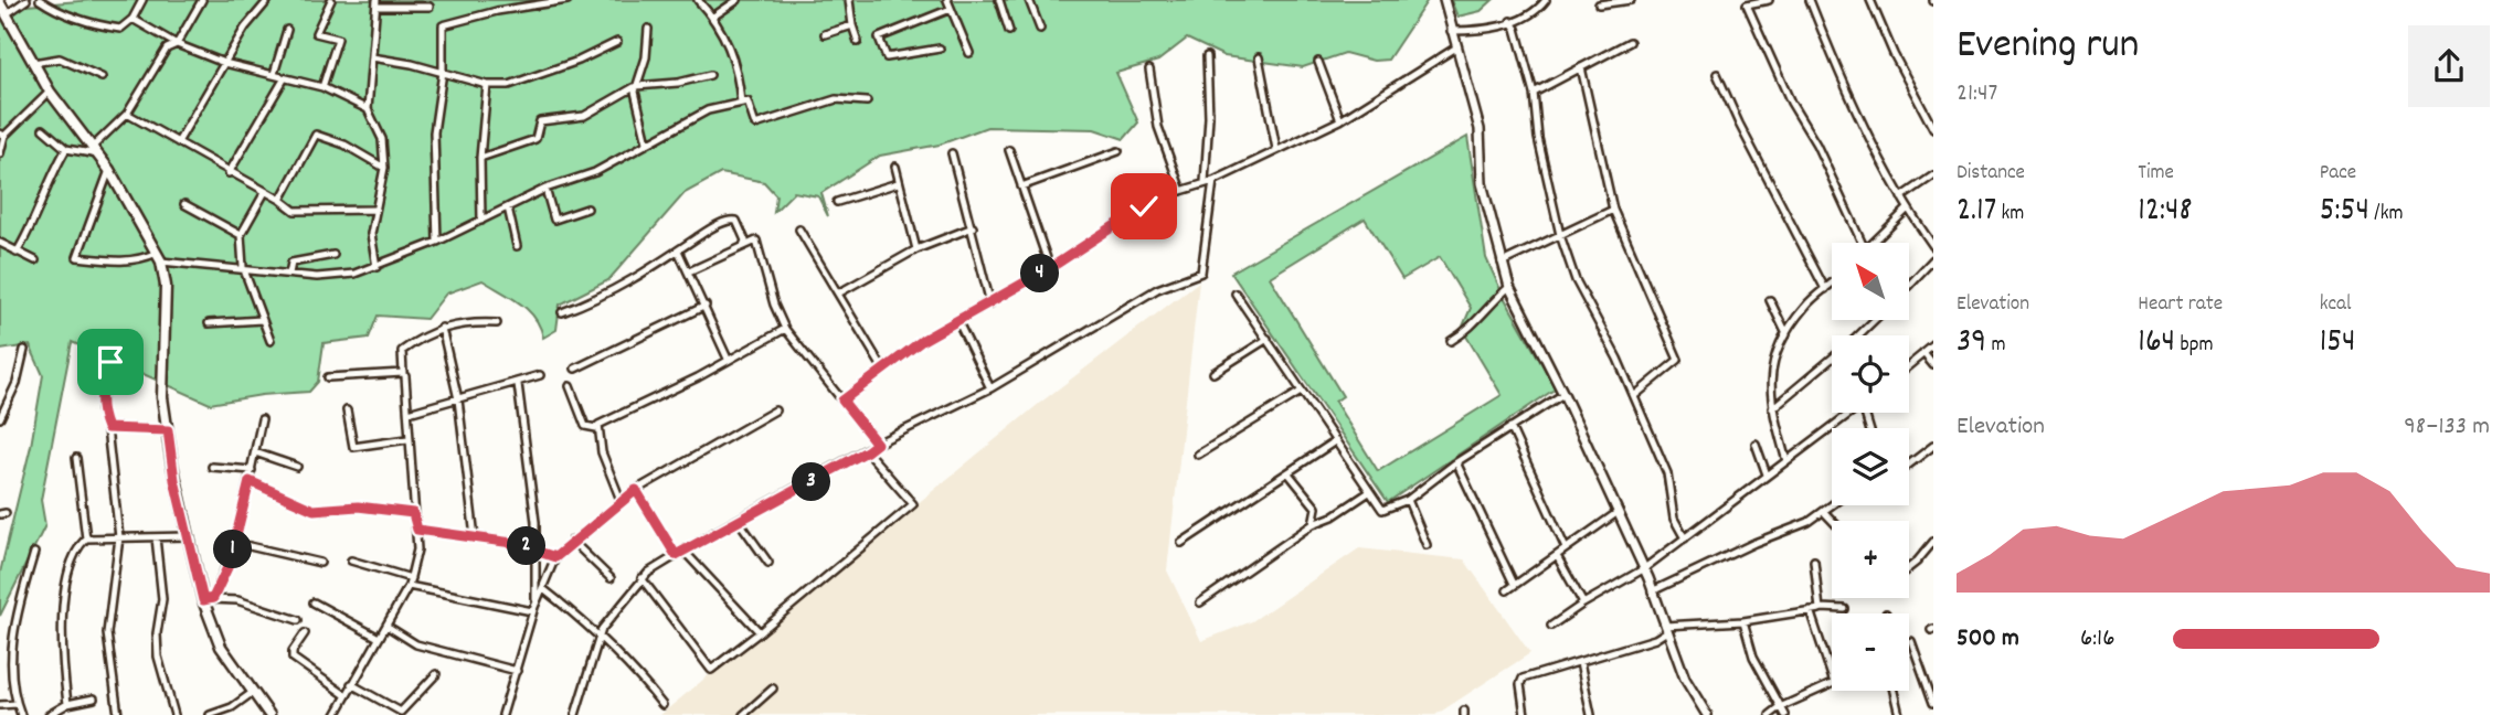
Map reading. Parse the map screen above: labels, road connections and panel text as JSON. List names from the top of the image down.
{
  "north": "top left",
  "page": {
    "heading": ["Evening run", "21:47"],
    "stats": [
      ["Distance", "2.17 km"],
      ["Time", "12:48"],
      ["Pace", "5:54 /km"],
      ["Elevation", "39 m"],
      ["Heart rate", "164 bpm"],
      ["kcal", "154"]
    ],
    "map_buttons": ["+", "−"],
    "pins": [
      "4",
      "3",
      "2",
      "1"
    ],
    "chart": ["Elevation", "98–133 m"],
    "list": [
      {
        "name": "500 m",
        "note": "6:16"
      }
    ]
  }
}
